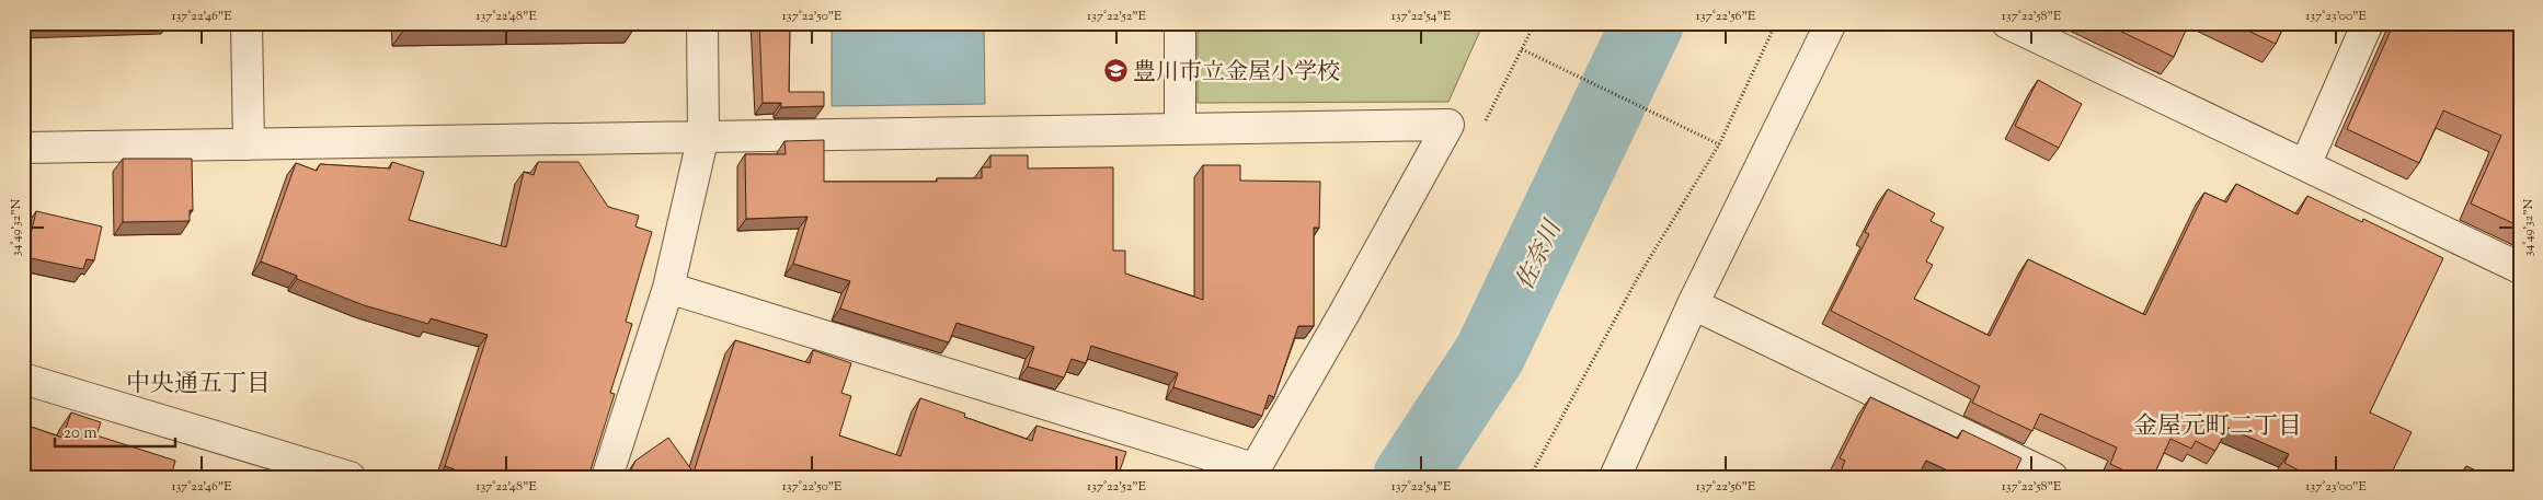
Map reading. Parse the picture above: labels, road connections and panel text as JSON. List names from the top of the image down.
{
  "districts": ["中央通五丁目", "金屋元町二丁目"],
  "water": ["佐奈川"],
  "places": {
    "school or university": ["豊川市立金屋小学校"]
  },
  "scale_bar": "20 m",
  "coordinates": [
    "137°22'46\"E",
    "137°22'48\"E",
    "137°22'50\"E",
    "137°22'52\"E",
    "137°22'54\"E",
    "137°22'56\"E",
    "137°22'58\"E",
    "137°23'00\"E",
    "34°49'32\"N"
  ]
}
